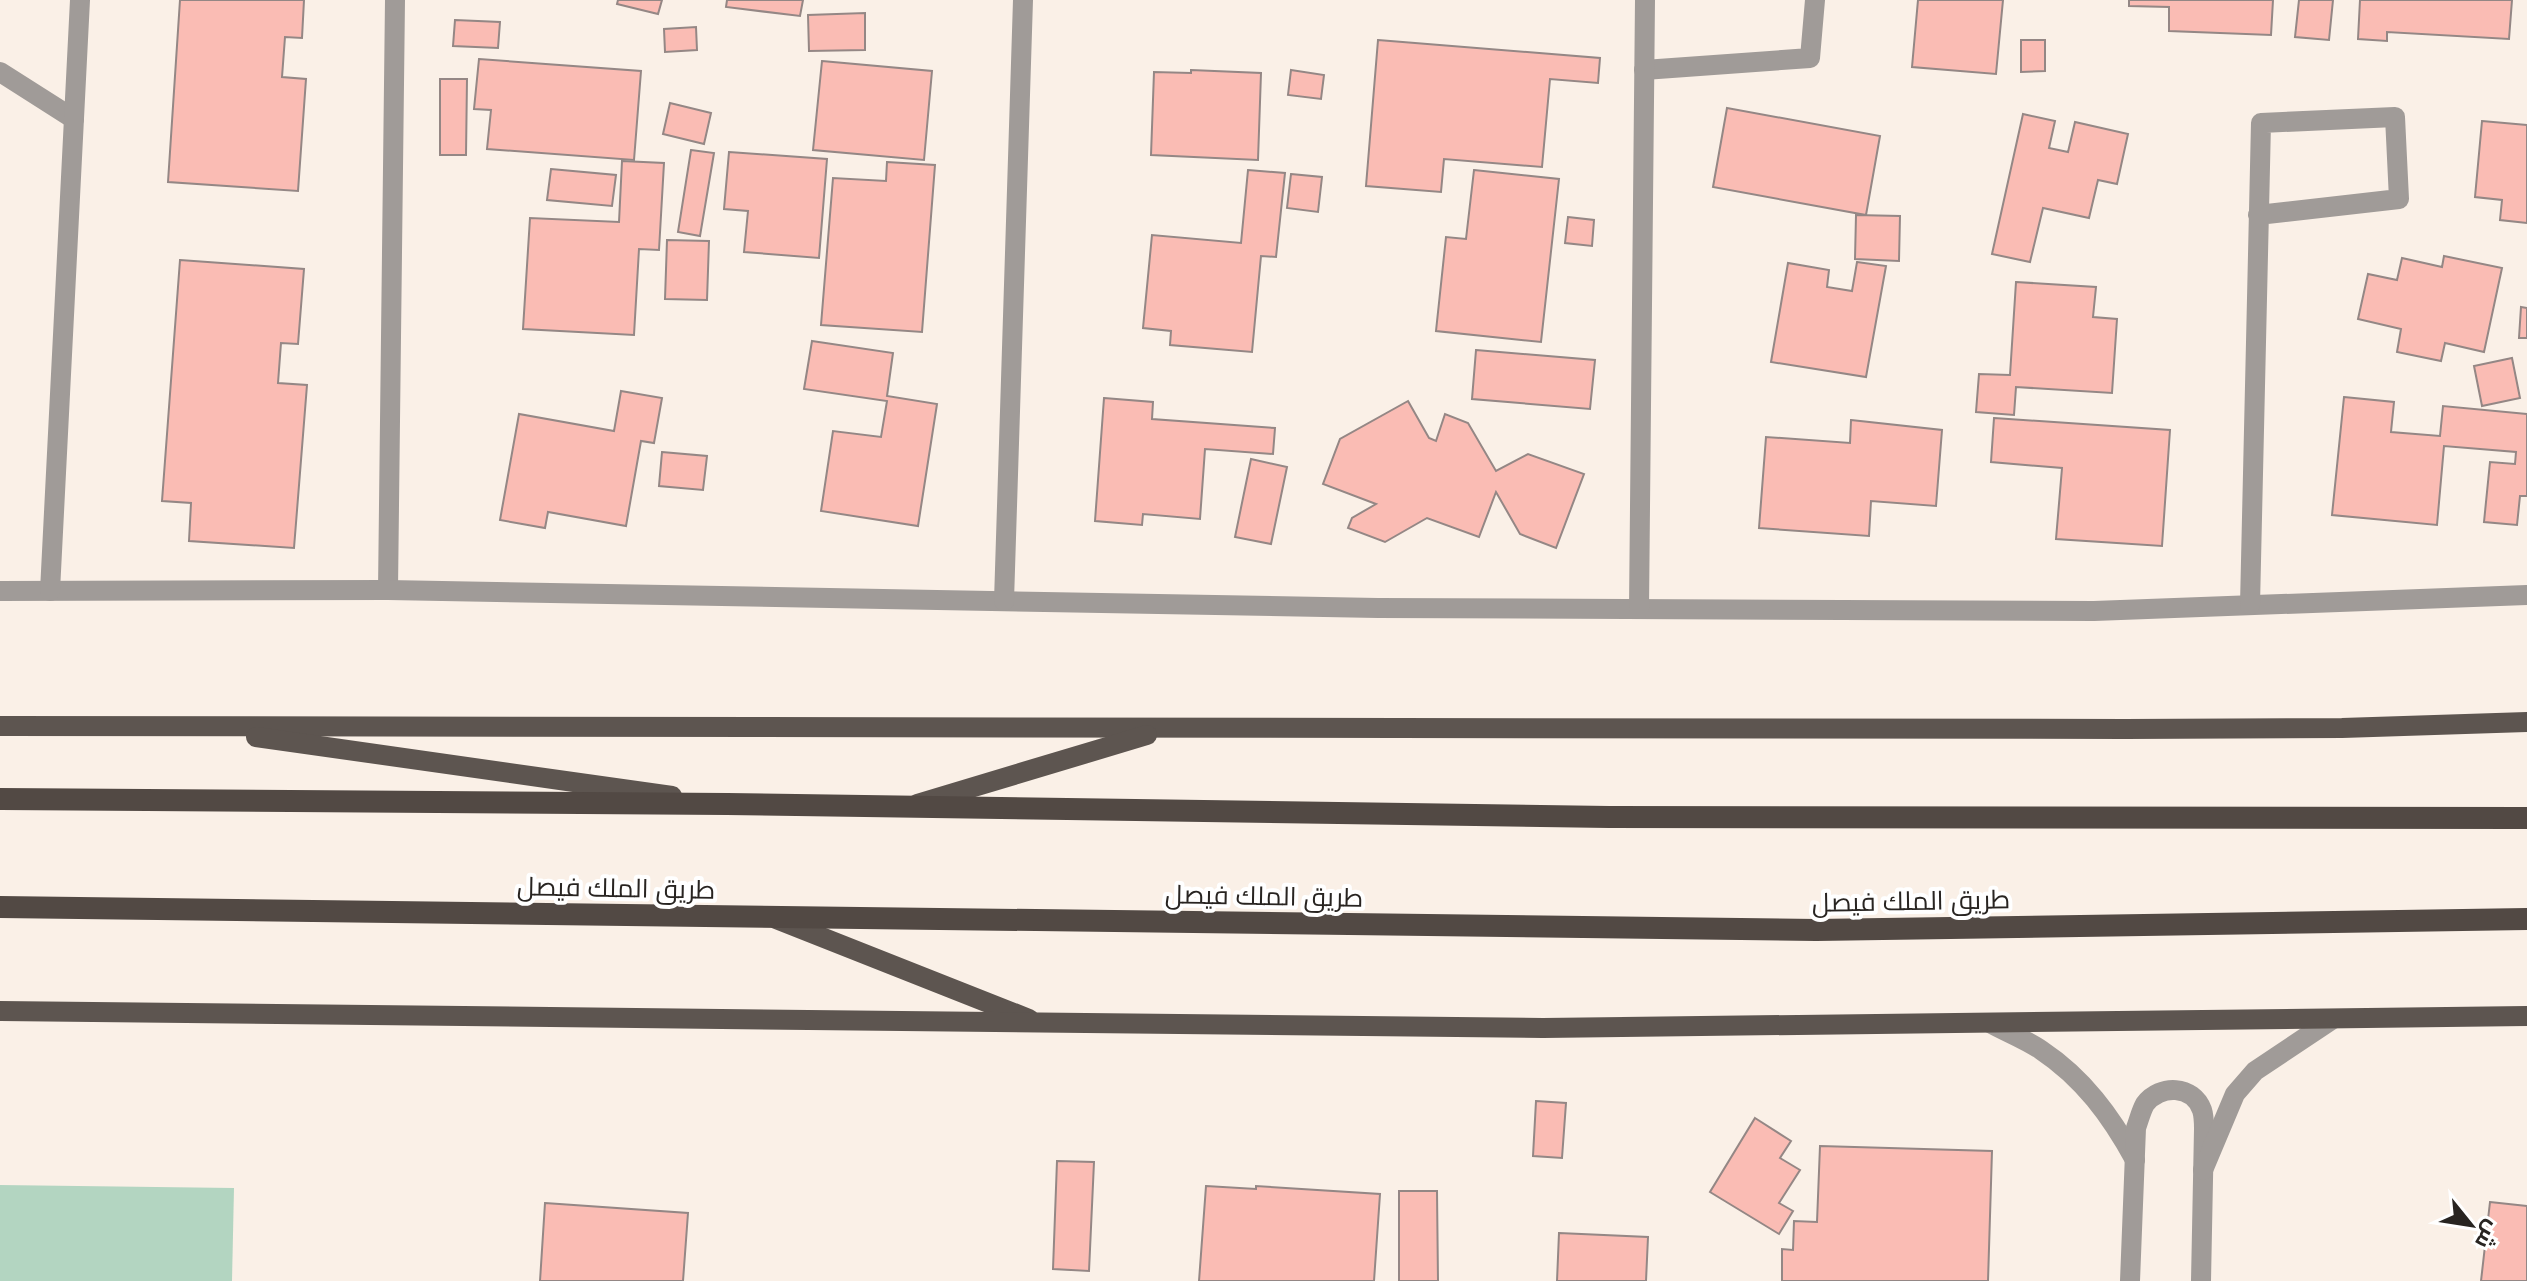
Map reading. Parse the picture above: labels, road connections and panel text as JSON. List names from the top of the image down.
{
  "streets": {
    "highway": ["طريق الملك فيصل"]
  },
  "north": "bottom right"
}
